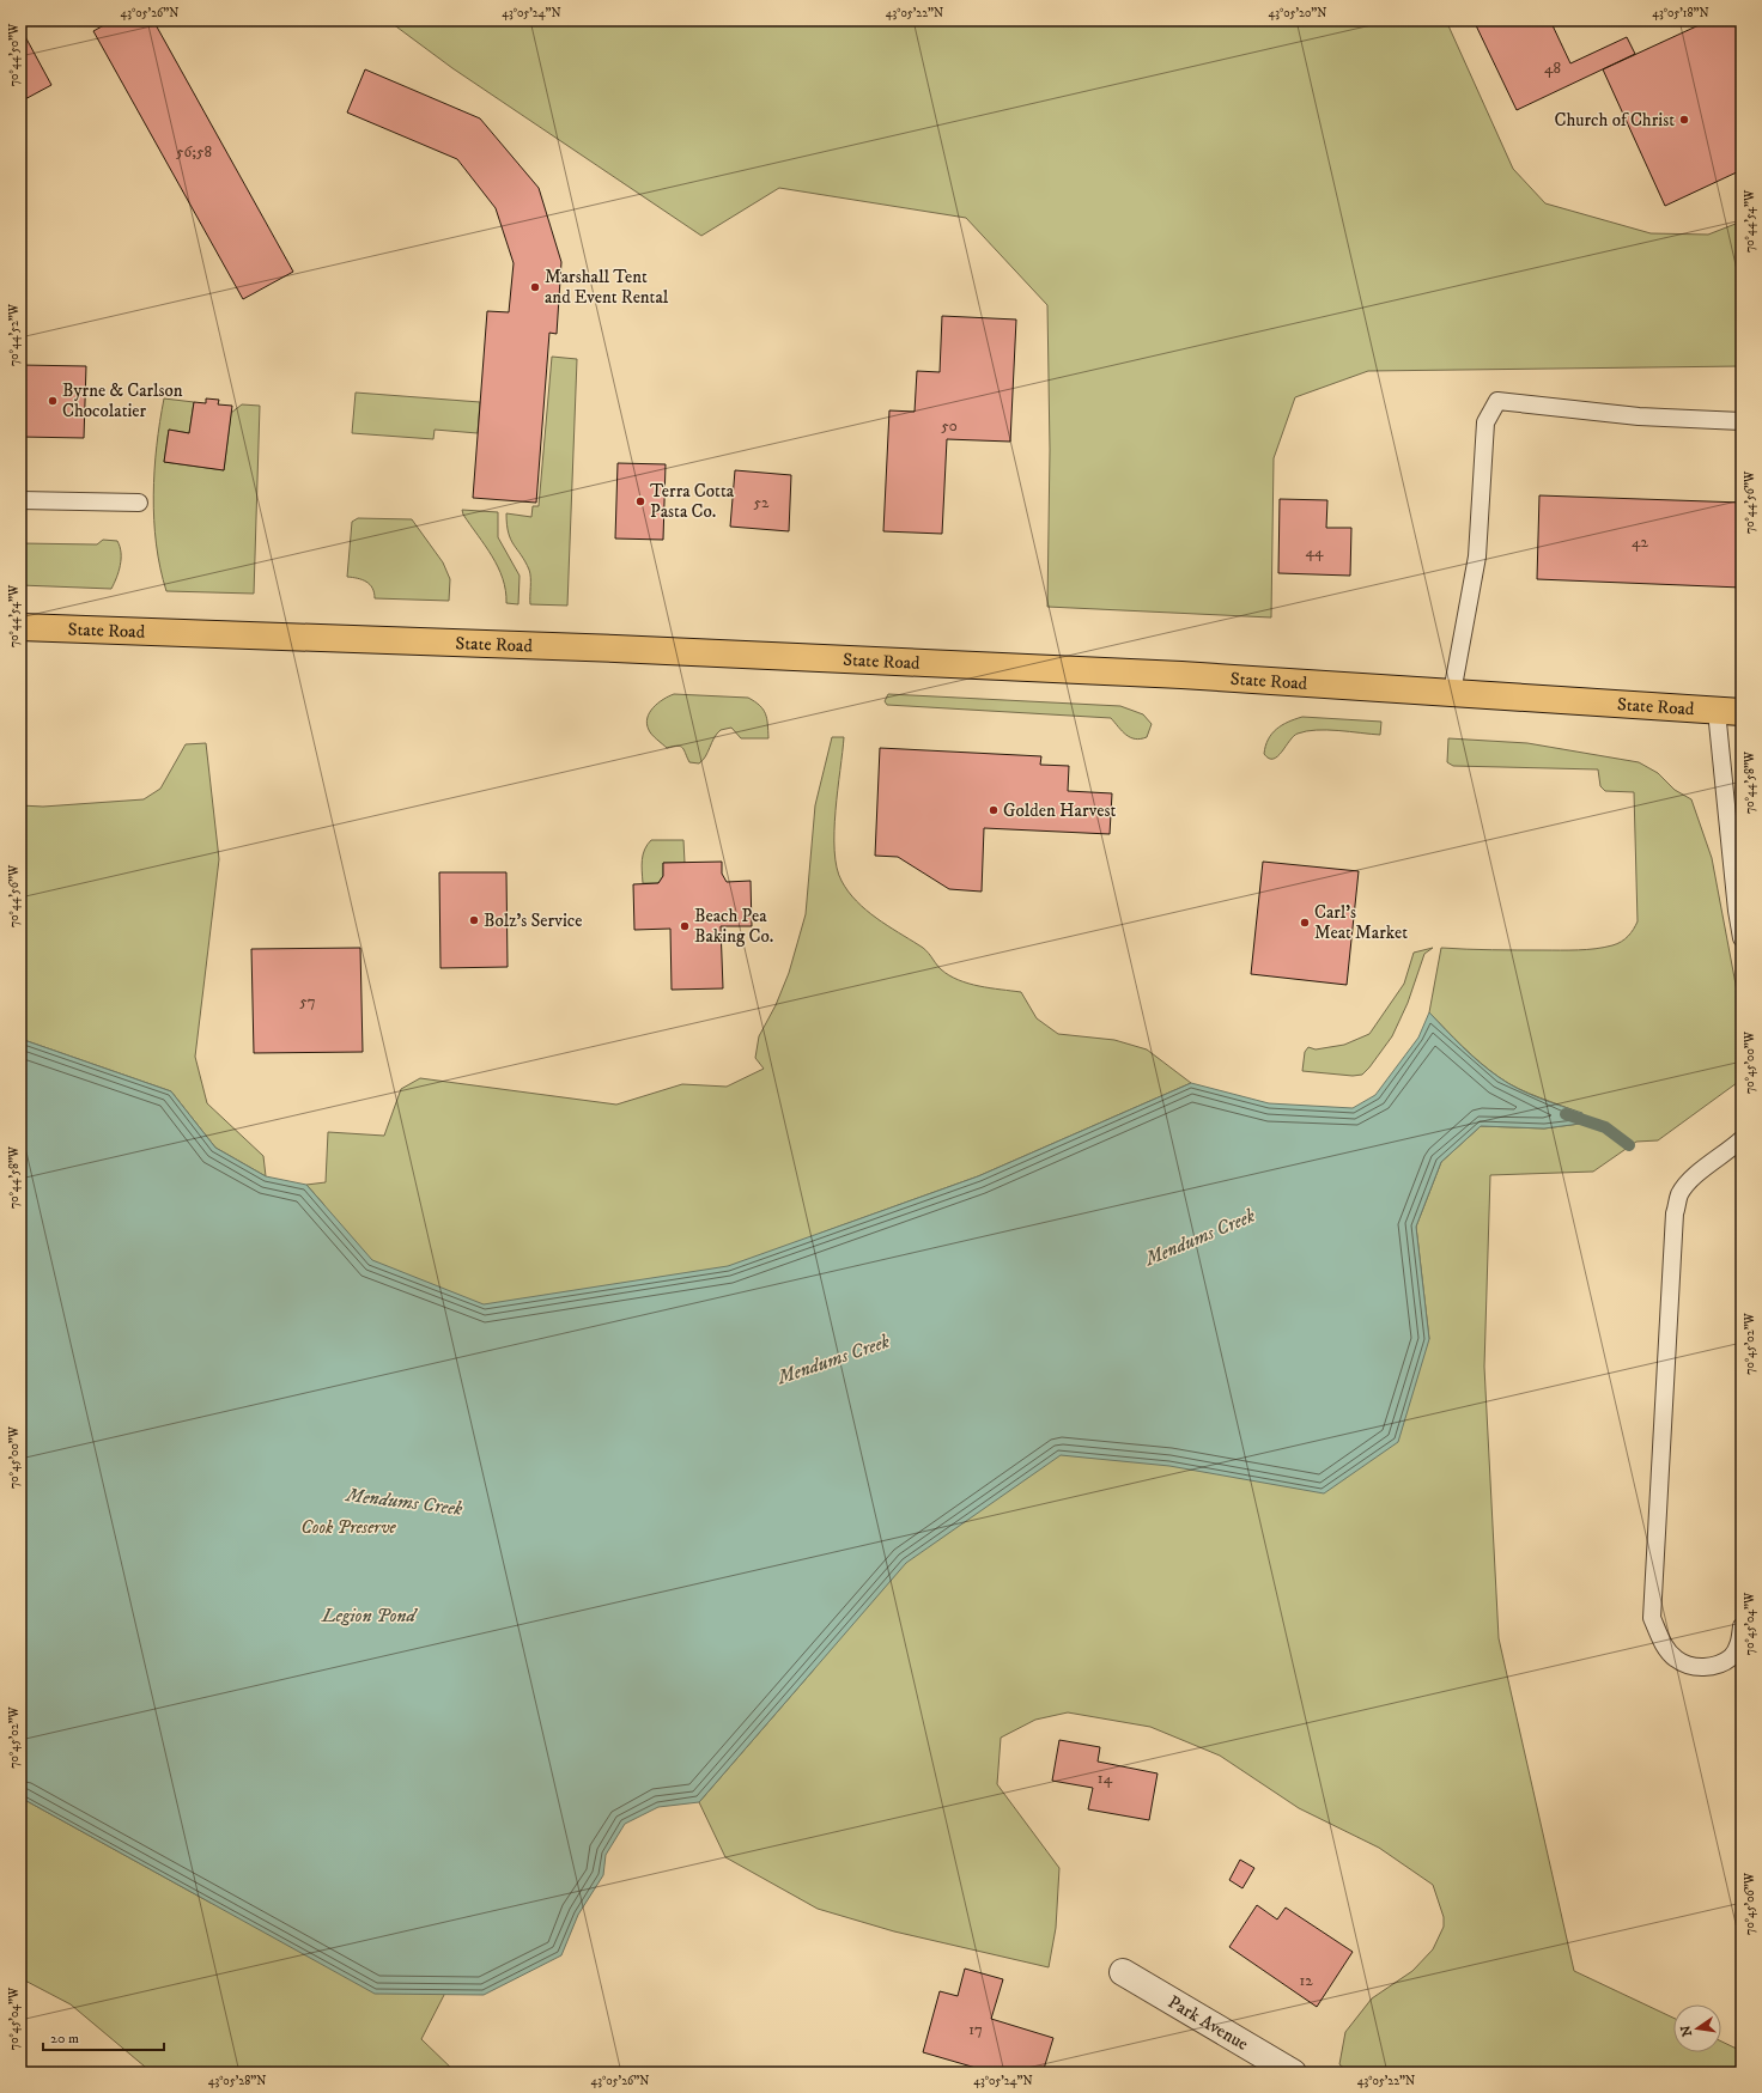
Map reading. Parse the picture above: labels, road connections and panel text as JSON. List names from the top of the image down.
{
  "streets": {
    "main road": ["State Road"],
    "street": ["Park Avenue"]
  },
  "water": ["Mendums Creek", "Legion Pond"],
  "parks": ["Cook Preserve"],
  "places": [
    "Church of Christ",
    "Marshall Tent and Event Rental",
    "Byrne & Carlson Chocolatier",
    "Terra Cotta Pasta Co.",
    "Golden Harvest",
    "Bolz's Service",
    "Carl's Meat Market",
    "Beach Pea Baking Co."
  ],
  "house_numbers": [
    "48",
    "56;58",
    "50",
    "52",
    "42",
    "44",
    "57",
    "14",
    "12",
    "17"
  ],
  "scale_bar": "20 m",
  "north": "left",
  "coordinates": [
    "43°05'26\"N",
    "43°05'24\"N",
    "43°05'22\"N",
    "43°05'20\"N",
    "43°05'18\"N",
    "70°44'50\"W",
    "70°44'54\"W",
    "70°44'52\"W",
    "70°44'56\"W",
    "70°44'58\"W",
    "70°45'00\"W",
    "70°45'02\"W",
    "70°45'04\"W",
    "70°45'06\"W",
    "43°05'28\"N"
  ]
}
